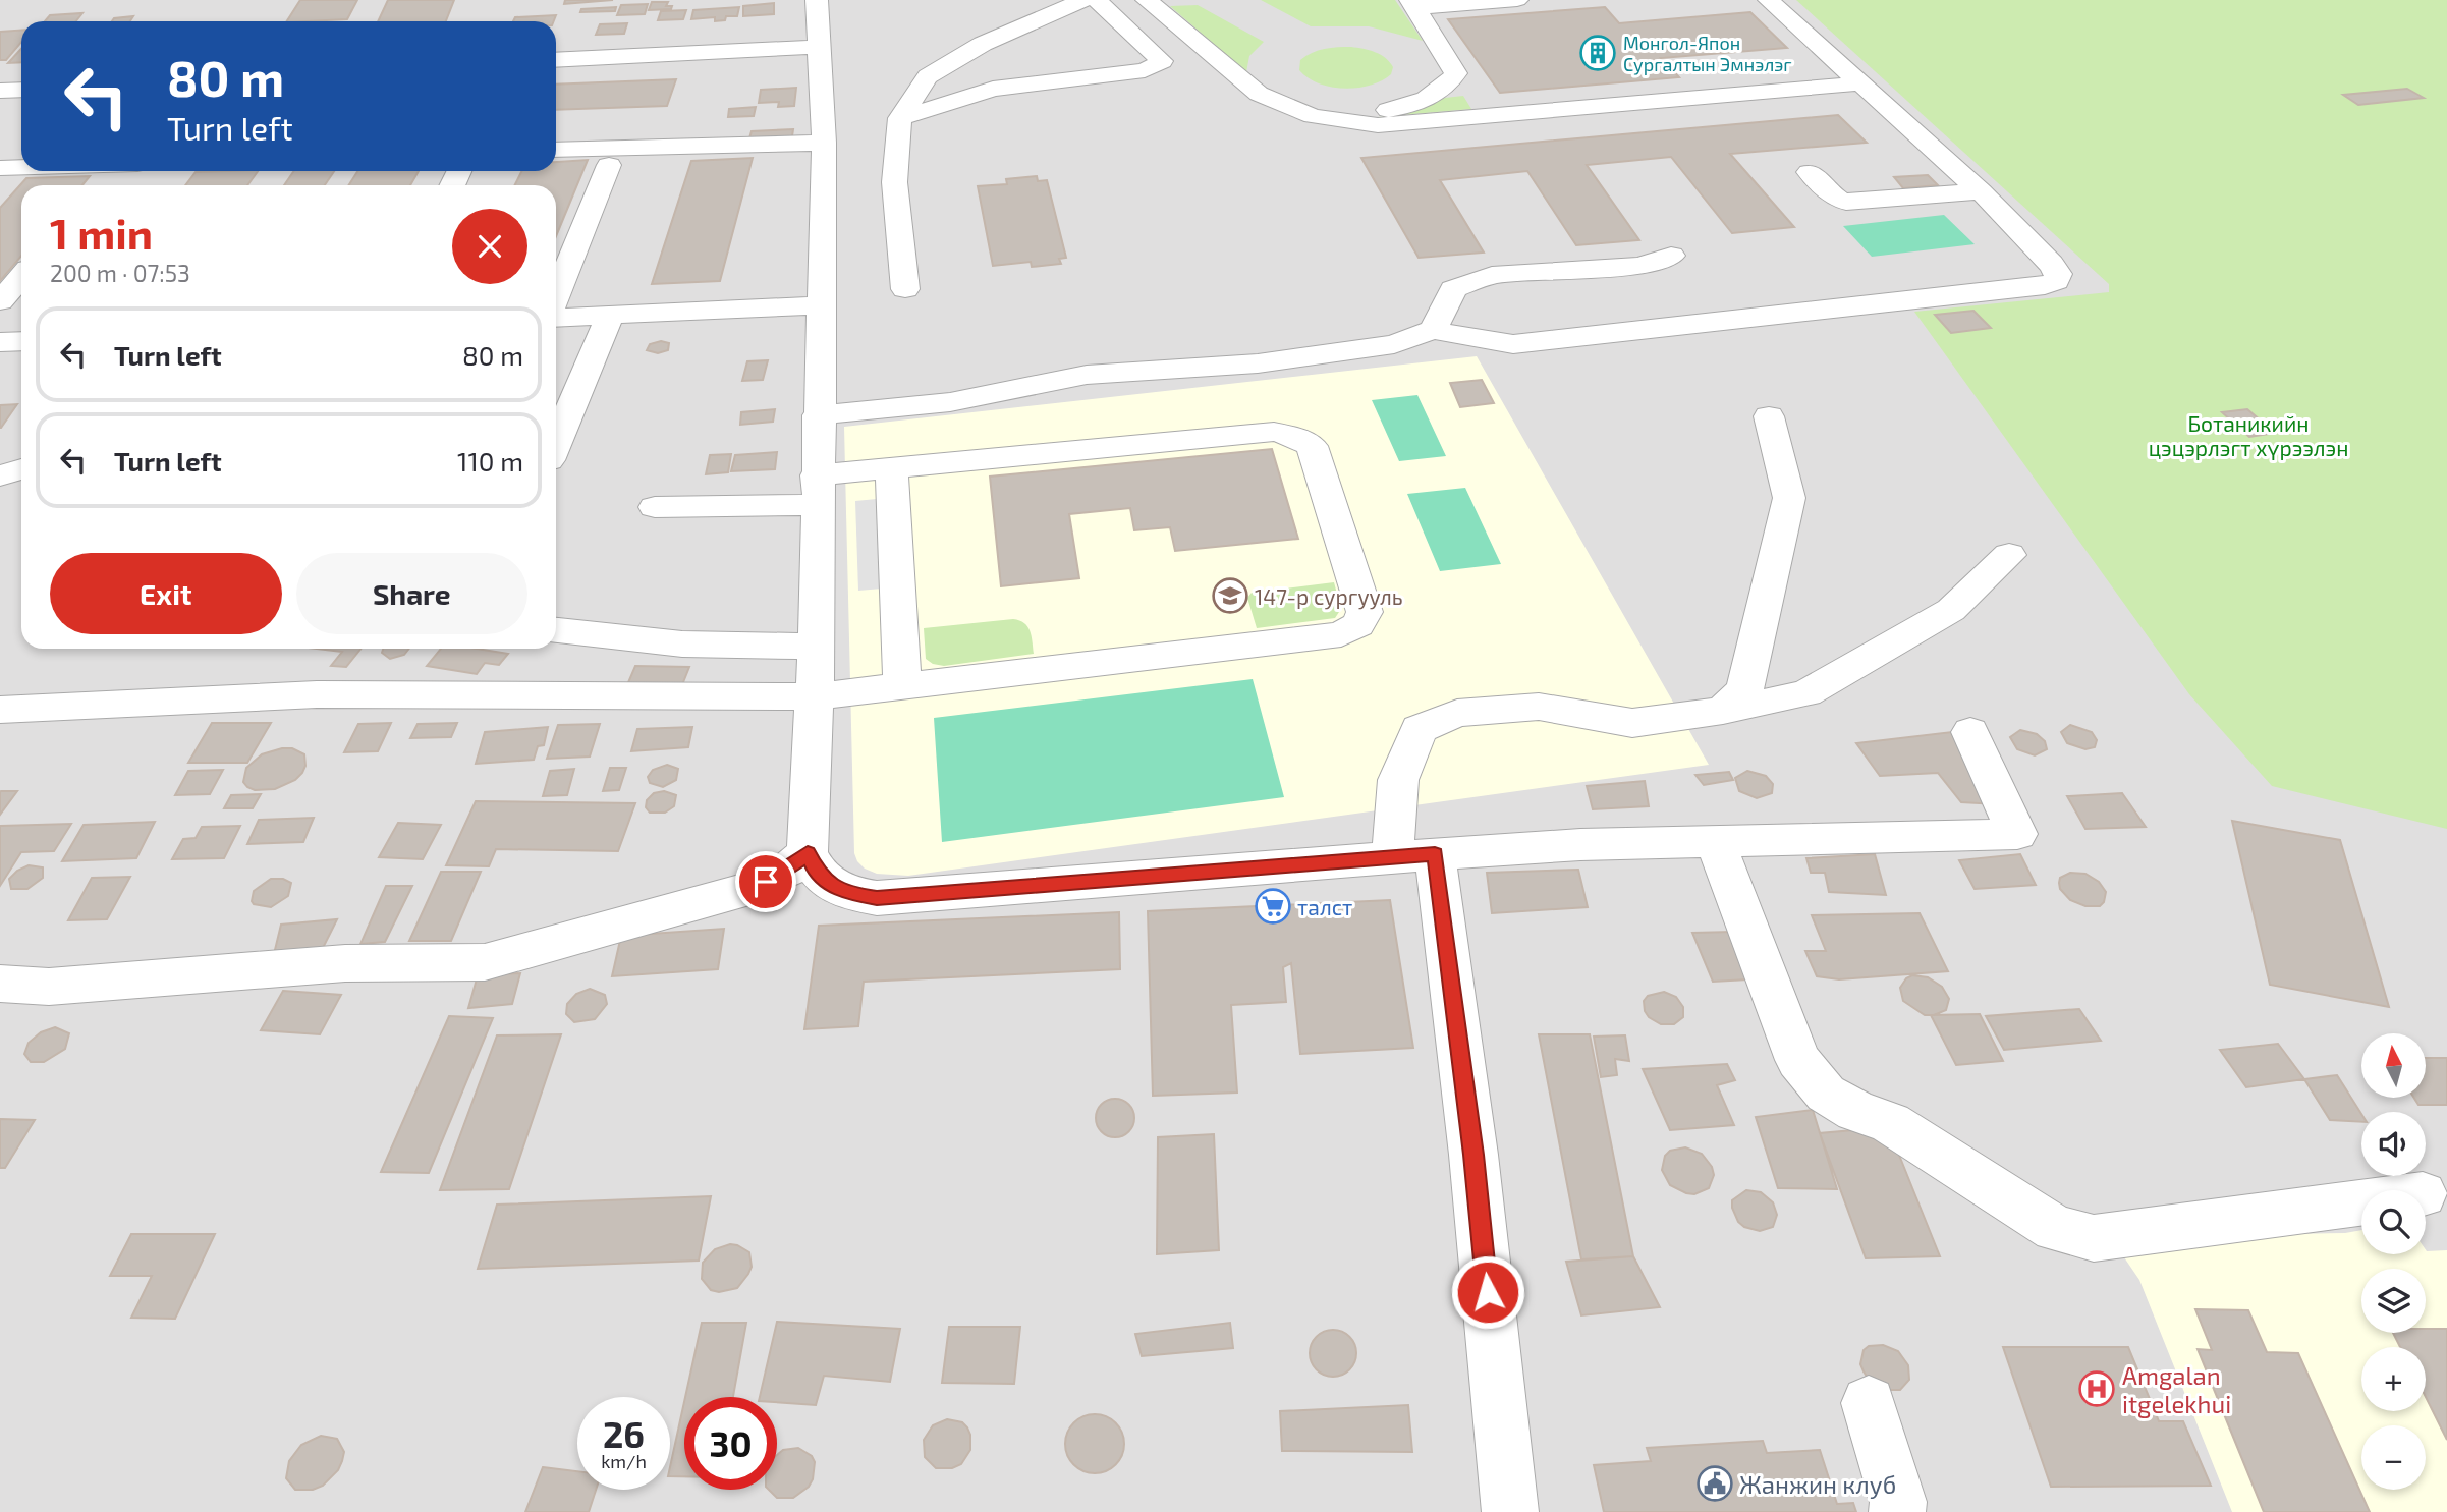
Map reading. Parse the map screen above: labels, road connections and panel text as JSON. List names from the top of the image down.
{
  "parks": ["Ботаникийн цэцэрлэгт хүрээлэн"],
  "places": {
    "building": ["Монгол-Япон Сургалтын Эмнэлэг"],
    "school or university": ["147-р сургууль"],
    "supermarket": ["талст"],
    "hospital": ["Amgalan itgelekhui"],
    "public building": ["Жанжин клуб"]
  },
  "north": "top",
  "page": {
    "turn": ["80 m", "Turn left"],
    "heading": ["1 min", "200 m · 07:53"],
    "list": [
      {
        "name": "Turn left",
        "value": "80 m"
      },
      {
        "name": "Turn left",
        "value": "110 m"
      }
    ],
    "buttons": ["Exit", "Share"],
    "map_buttons": ["+", "−"],
    "speed": "26 km/h",
    "limit": "30"
  }
}
